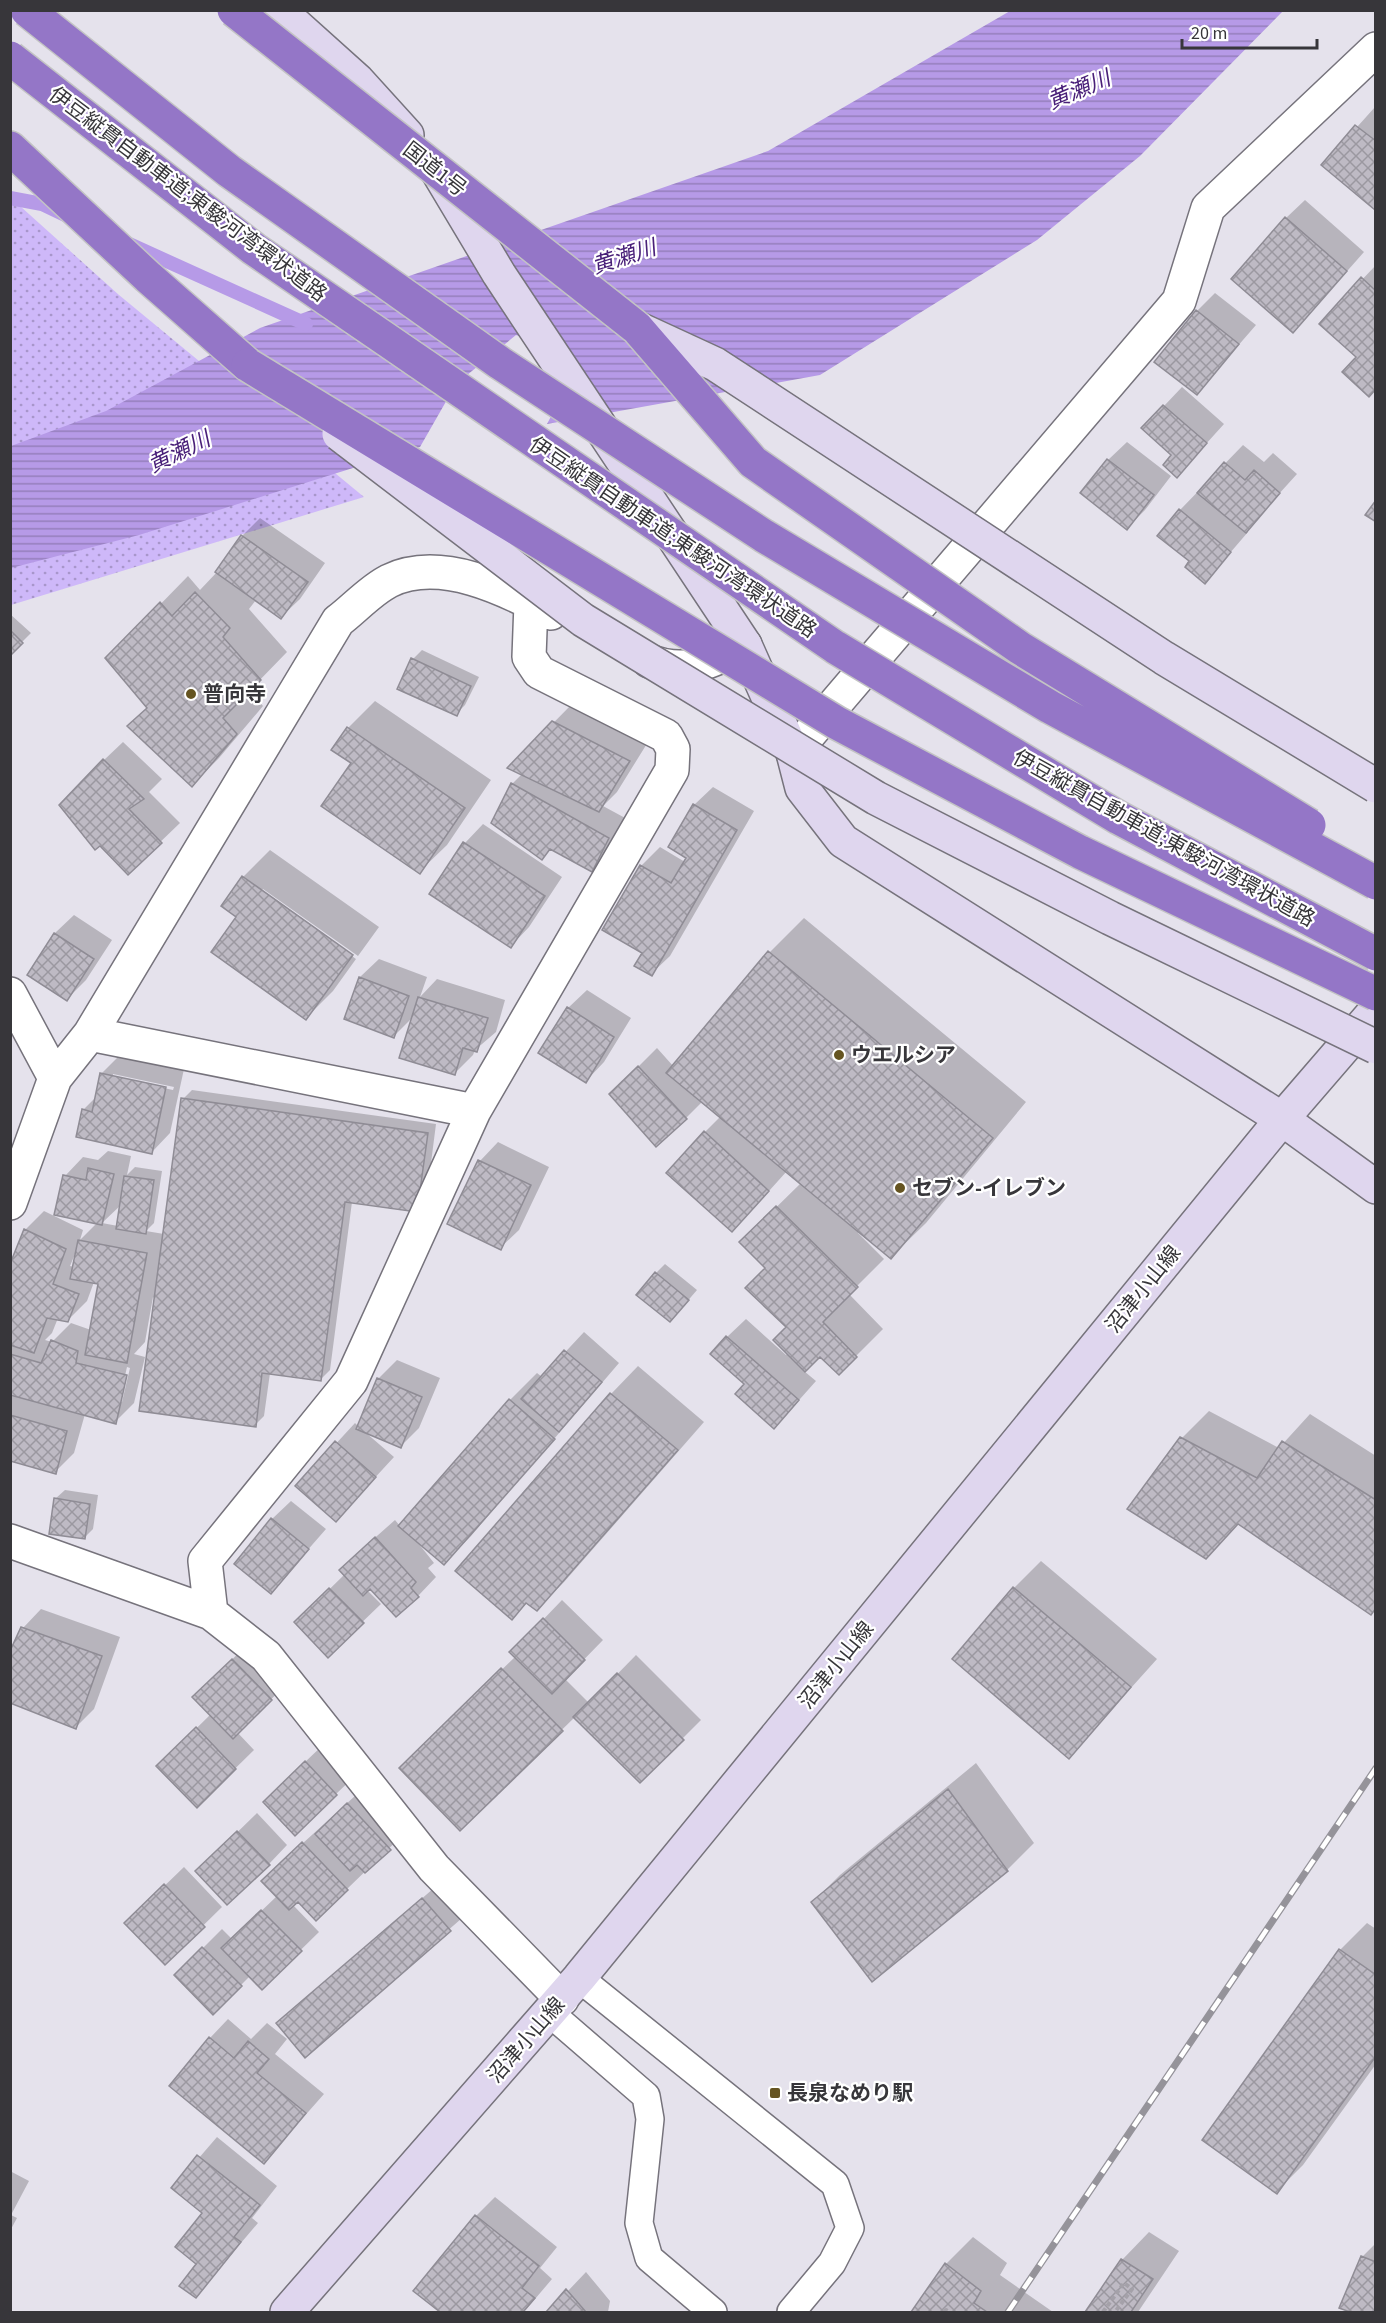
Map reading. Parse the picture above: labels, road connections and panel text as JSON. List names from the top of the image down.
{
  "streets": {
    "highway": ["国道1号", "伊豆縦貫自動車道;東駿河湾環状道路"],
    "street": ["沼津小山線"]
  },
  "water": ["黄瀬川"],
  "places": {
    "other": ["普向寺", "ウエルシア", "セブン-イレブン"],
    "transit": ["長泉なめり駅"]
  },
  "scale_bar": "20 m"
}
